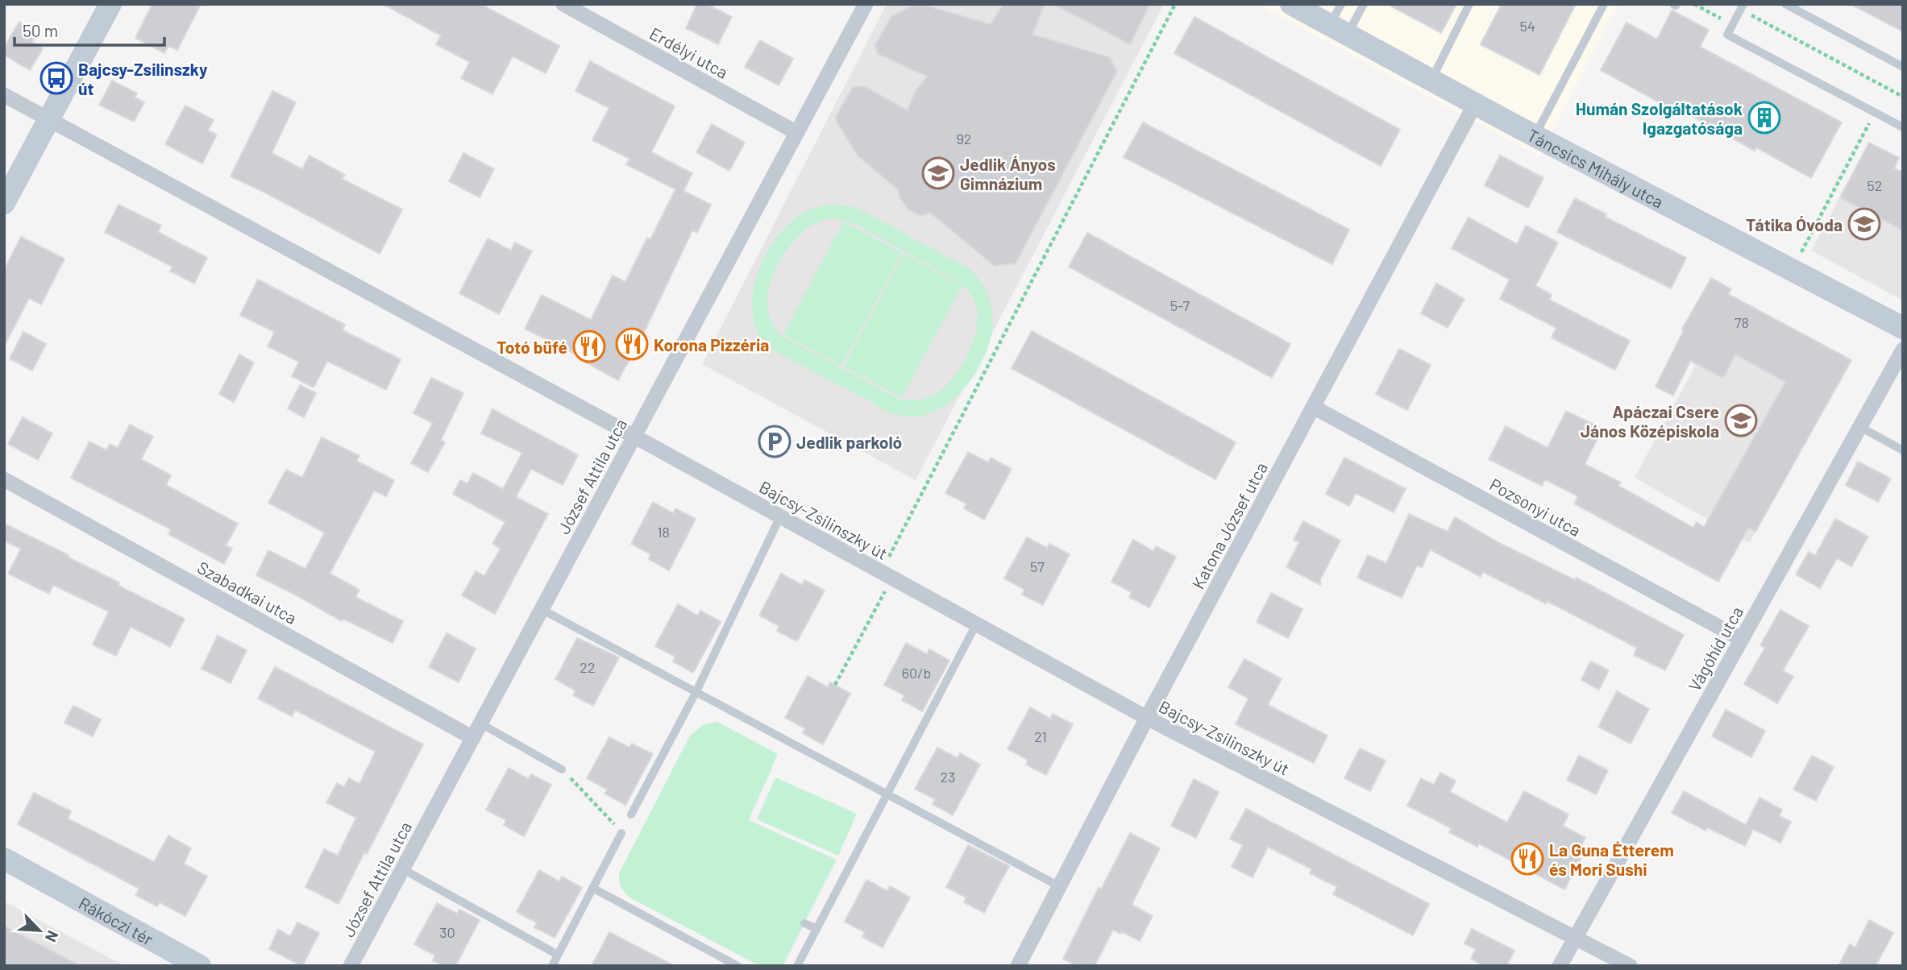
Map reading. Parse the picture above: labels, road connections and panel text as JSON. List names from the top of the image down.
{
  "streets": {
    "street": [
      "Erdélyi utca",
      "Táncsics Mihály utca",
      "József Attila utca",
      "Pozsonyi utca",
      "Bajcsy-Zsilinszky út",
      "Katona József utca",
      "Szabadkai utca",
      "Vágóhíd utca",
      "Rákóczi tér"
    ]
  },
  "crossings": [
    ["Erdélyi utca", "József Attila utca"],
    ["Táncsics Mihály utca", "Katona József utca"],
    ["József Attila utca", "Bajcsy-Zsilinszky út"],
    ["József Attila utca", "Szabadkai utca"],
    ["Pozsonyi utca", "Katona József utca"],
    ["Pozsonyi utca", "Vágóhíd utca"],
    ["Bajcsy-Zsilinszky út", "Katona József utca"],
    ["Bajcsy-Zsilinszky út", "Vágóhíd utca"]
  ],
  "places": {
    "bus stop": ["Bajcsy-Zsilinszky út"],
    "building": ["Humán Szolgáltatások Igazgatósága"],
    "school or university": ["Jedlik Ányos Gimnázium", "Tátika Óvoda", "Apáczai Csere János Középiskola"],
    "restaurant": ["Korona Pizzéria", "Totó büfé", "La Guna Étterem és Mori Sushi"],
    "parking": ["Jedlik parkoló"]
  },
  "house_numbers": [
    "54",
    "92",
    "52",
    "5-7",
    "78",
    "18",
    "57",
    "22",
    "60/b",
    "21",
    "23",
    "30"
  ],
  "scale_bar": "50 m",
  "north": "bottom right"
}
